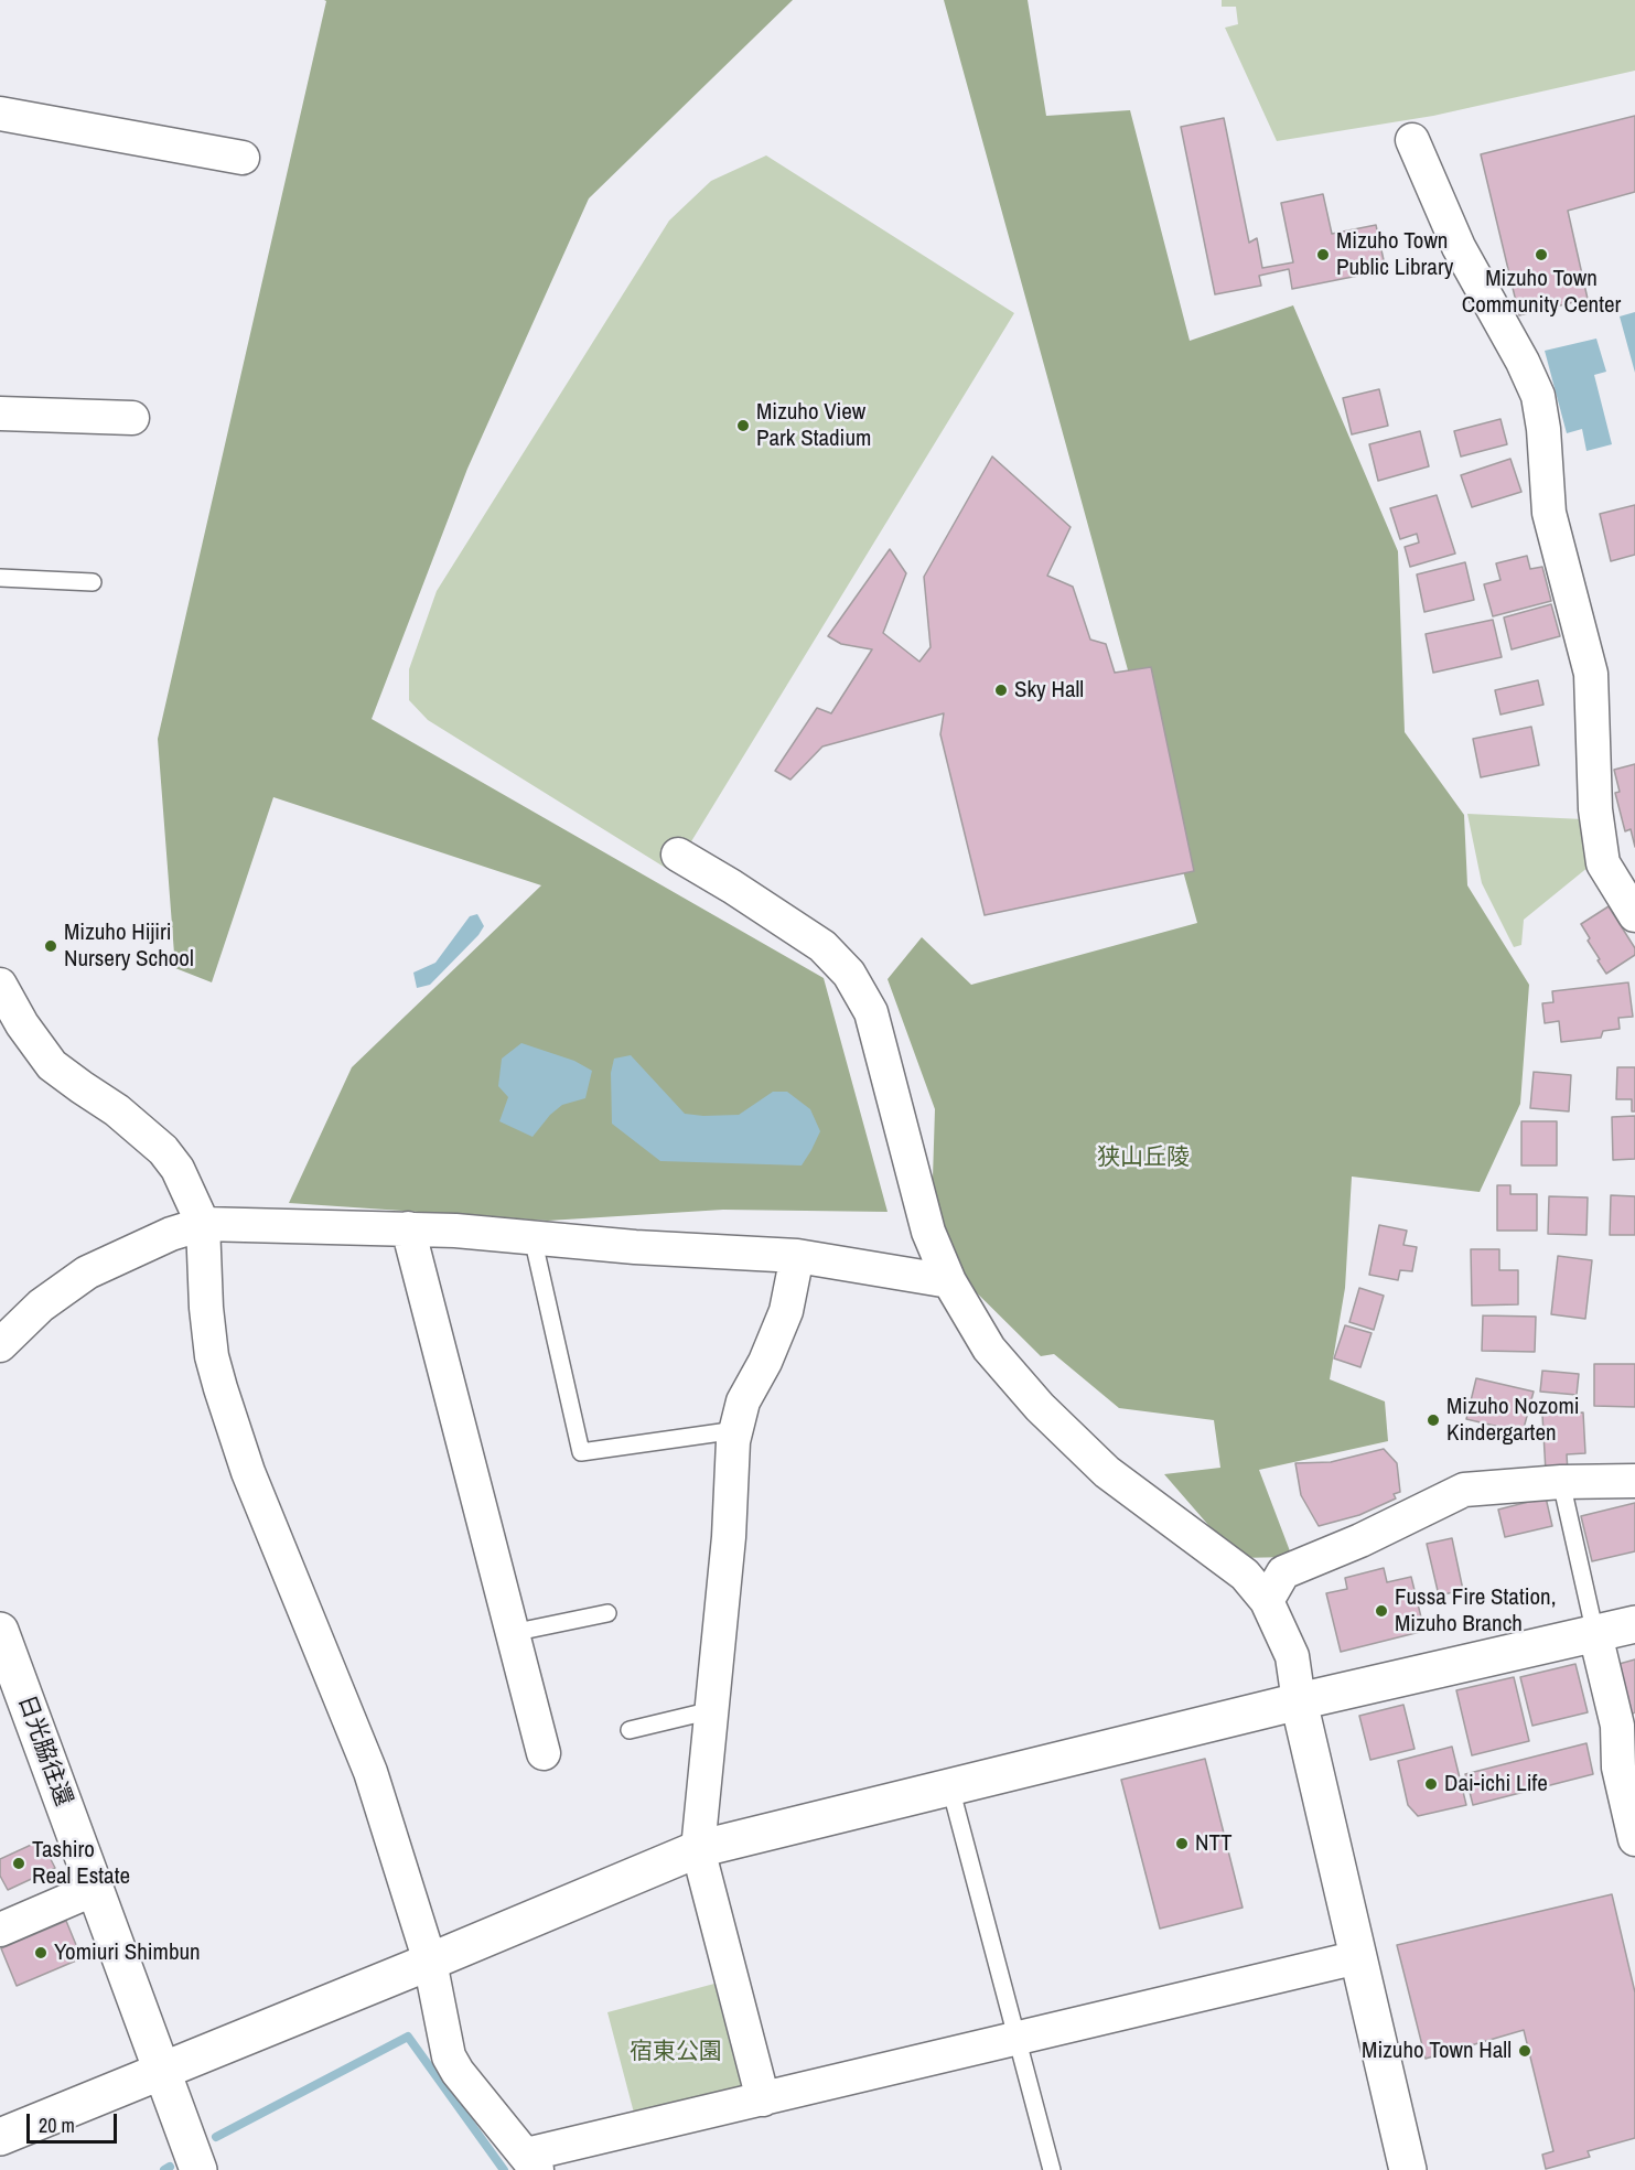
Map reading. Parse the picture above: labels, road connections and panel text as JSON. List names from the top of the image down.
{
  "streets": {
    "street": ["日光脇往還"]
  },
  "parks": ["狭山丘陵", "宿東公園"],
  "places": [
    "Mizuho Town Public Library",
    "Mizuho Town Community Center",
    "Mizuho View Park Stadium",
    "Sky Hall",
    "Mizuho Hijiri Nursery School",
    "Mizuho Nozomi Kindergarten",
    "Fussa Fire Station, Mizuho Branch",
    "Dai-ichi Life",
    "NTT",
    "Tashiro Real Estate",
    "Yomiuri Shimbun",
    "Mizuho Town Hall"
  ],
  "scale_bar": "20 m"
}
